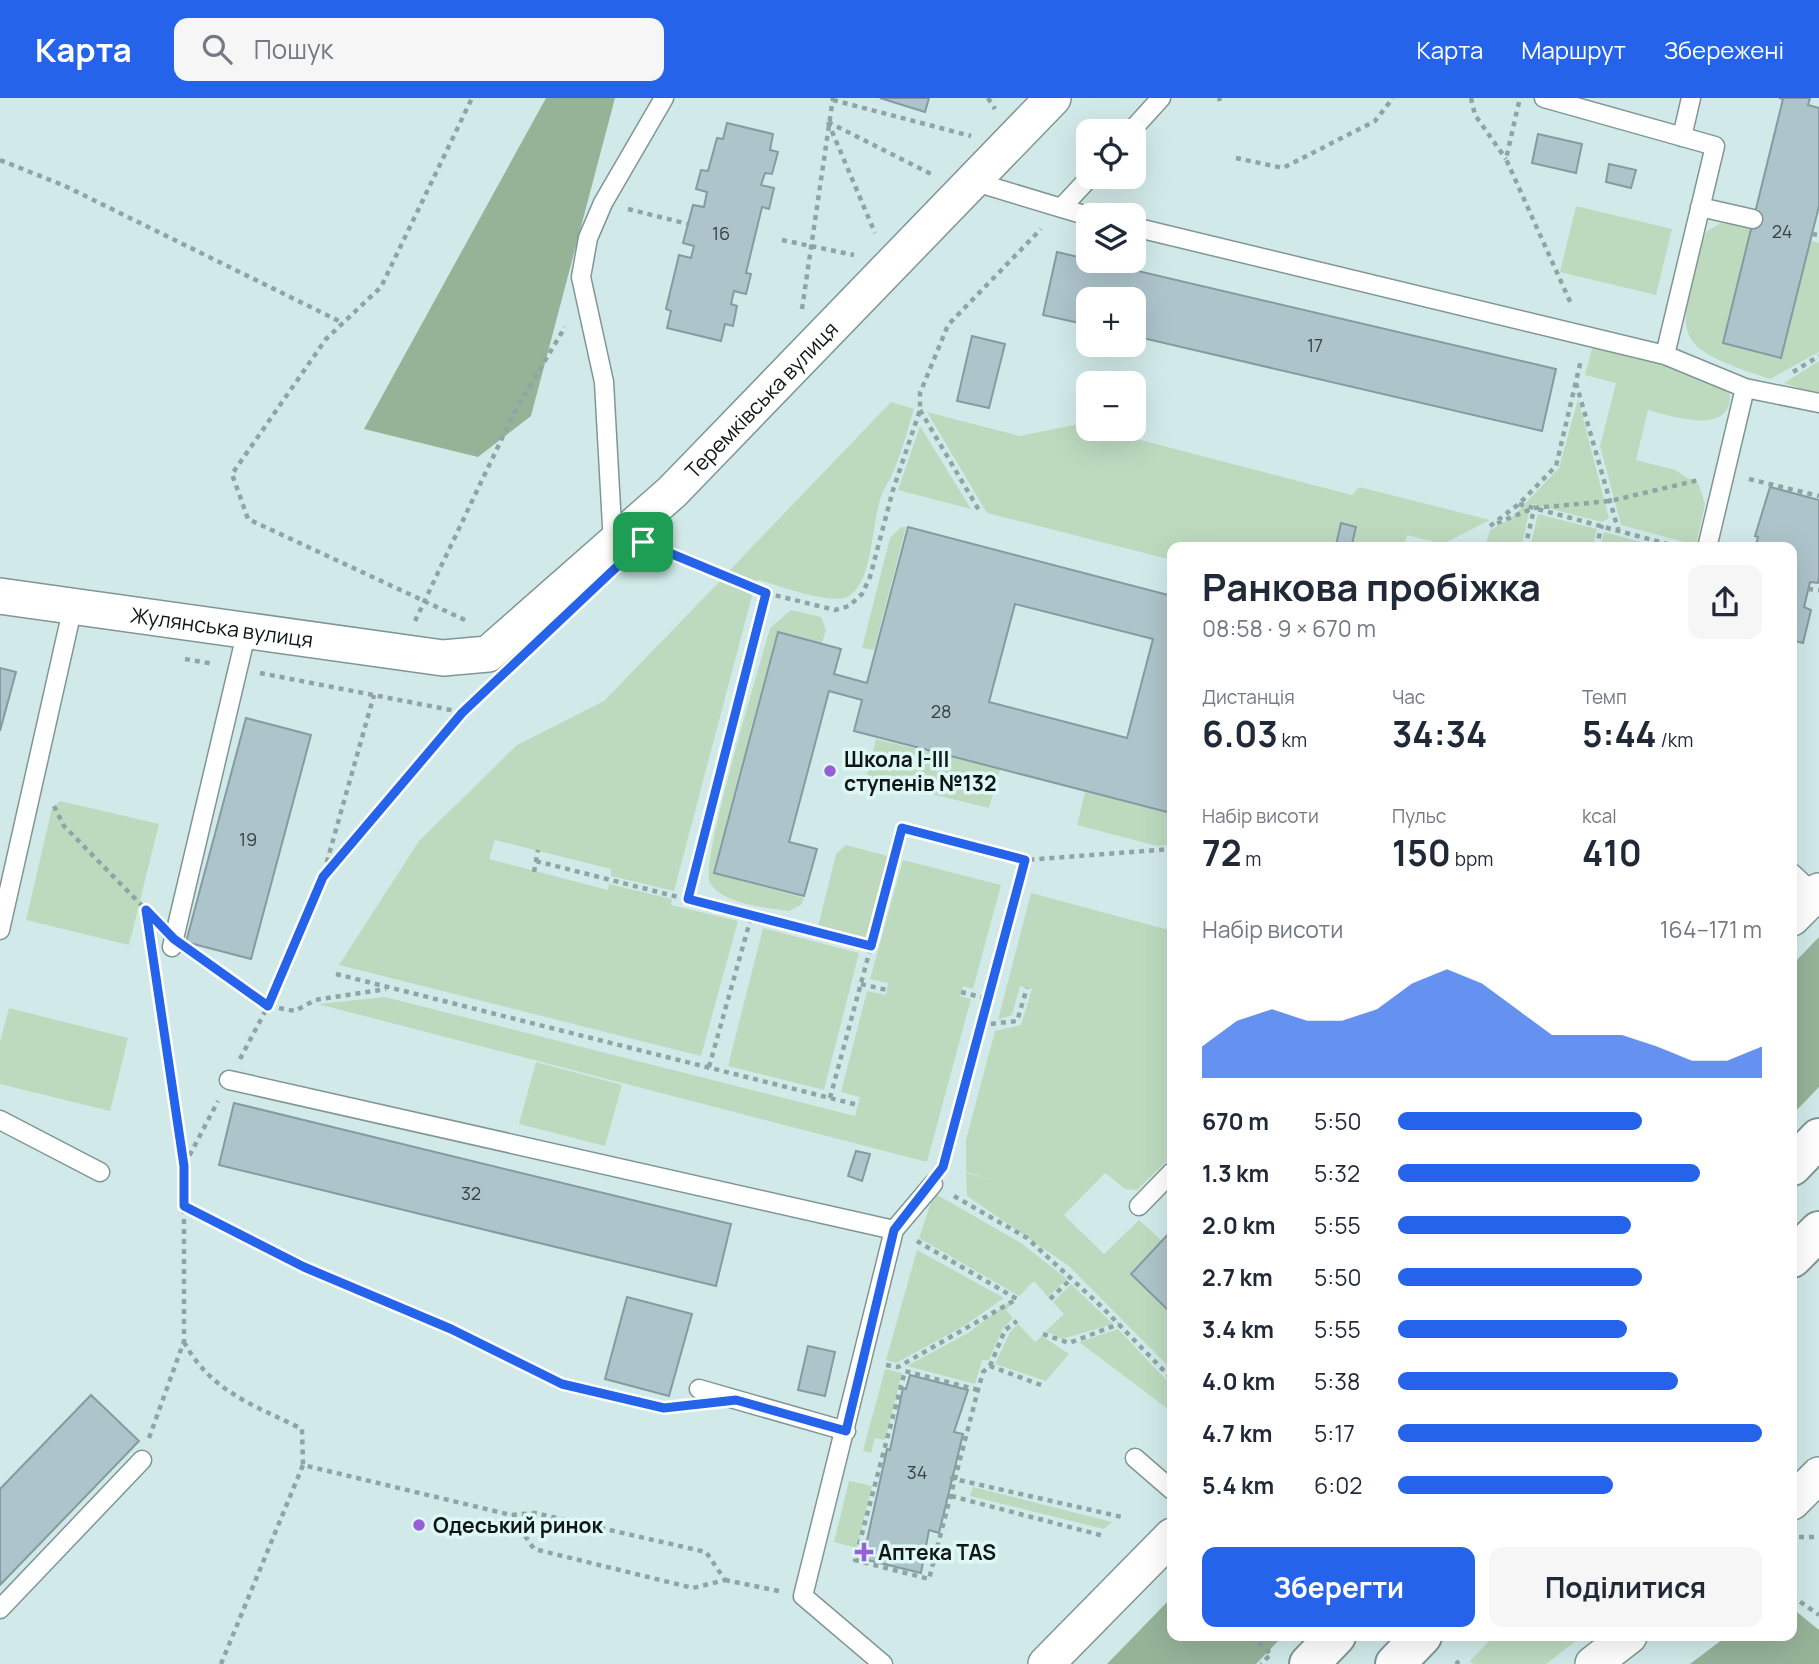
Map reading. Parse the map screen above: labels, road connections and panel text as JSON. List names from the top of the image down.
{
  "streets": {
    "street": ["Теремківська вулиця", "Жулянська вулиця"]
  },
  "crossings": [
    ["Теремківська вулиця", "Жулянська вулиця"]
  ],
  "places": {
    "other": ["Школа І-ІІІ ступенів №132", "Одеський ринок"],
    "health": ["Аптека TAS"]
  },
  "house_numbers": [
    "24",
    "16",
    "17",
    "28",
    "19",
    "32",
    "34"
  ],
  "page": {
    "header": "Карта",
    "search": "Пошук",
    "nav": ["Карта", "Маршрут", "Збережені"],
    "map_buttons": ["+", "−"],
    "heading": ["Ранкова пробіжка", "08:58 · 9 × 670 m"],
    "stats": [
      ["Дистанція", "6.03 km"],
      ["Час", "34:34"],
      ["Темп", "5:44 /km"],
      ["Набір висоти", "72 m"],
      ["Пульс", "150 bpm"],
      ["kcal", "410"]
    ],
    "chart": ["Набір висоти", "164–171 m"],
    "list": [
      {
        "name": "670 m",
        "note": "5:50"
      },
      {
        "name": "1.3 km",
        "note": "5:32"
      },
      {
        "name": "2.0 km",
        "note": "5:55"
      },
      {
        "name": "2.7 km",
        "note": "5:50"
      },
      {
        "name": "3.4 km",
        "note": "5:55"
      },
      {
        "name": "4.0 km",
        "note": "5:38"
      },
      {
        "name": "4.7 km",
        "note": "5:17"
      },
      {
        "name": "5.4 km",
        "note": "6:02"
      }
    ],
    "buttons": ["Зберегти", "Поділитися"]
  }
}
